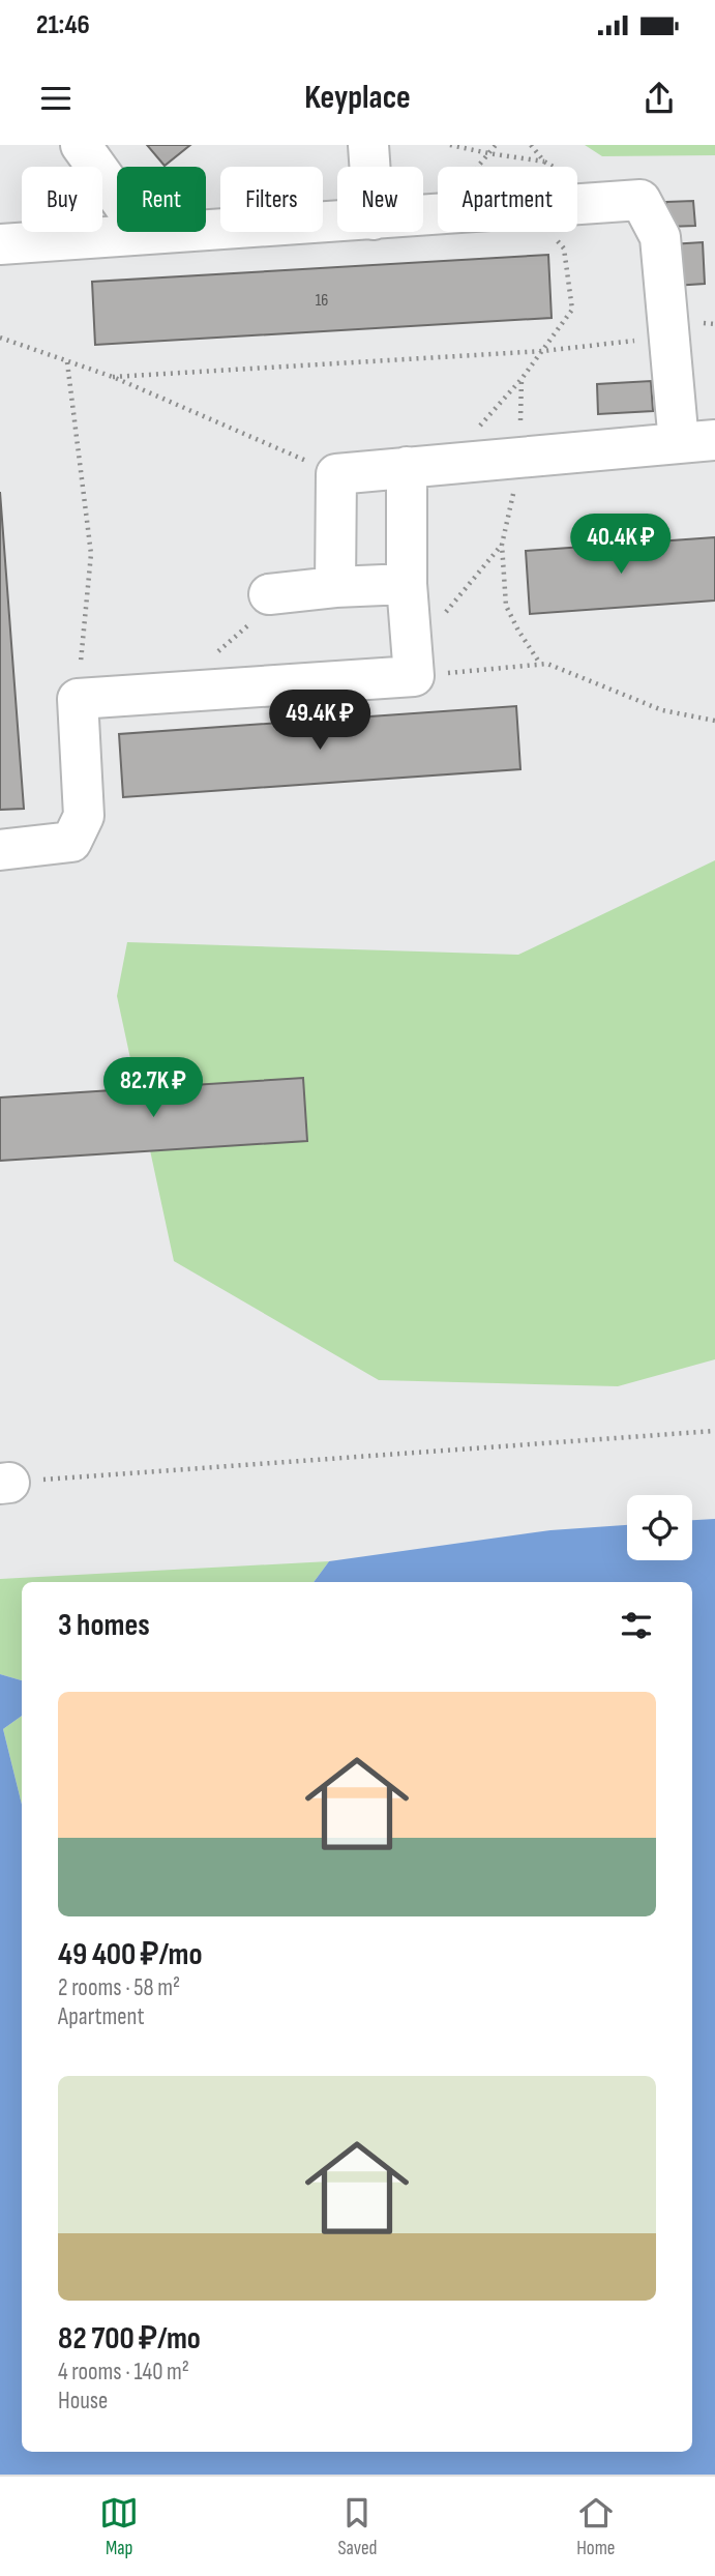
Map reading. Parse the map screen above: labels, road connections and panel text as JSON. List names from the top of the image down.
{
  "house_numbers": ["16"],
  "page": {
    "status": "21:46",
    "header": "Keyplace",
    "chip": [
      "Buy",
      "Rent",
      "Filters",
      "New",
      "Apartment"
    ],
    "price": ["40.4K ₽", "49.4K ₽", "82.7K ₽"],
    "heading": "3 homes",
    "list": [
      {
        "name": "49 400 ₽/mo",
        "note": "2 rooms · 58 m² · Apartment"
      },
      {
        "name": "82 700 ₽/mo",
        "note": "4 rooms · 140 m² · House"
      }
    ],
    "tabs": ["Map", "Saved", "Home"]
  }
}
